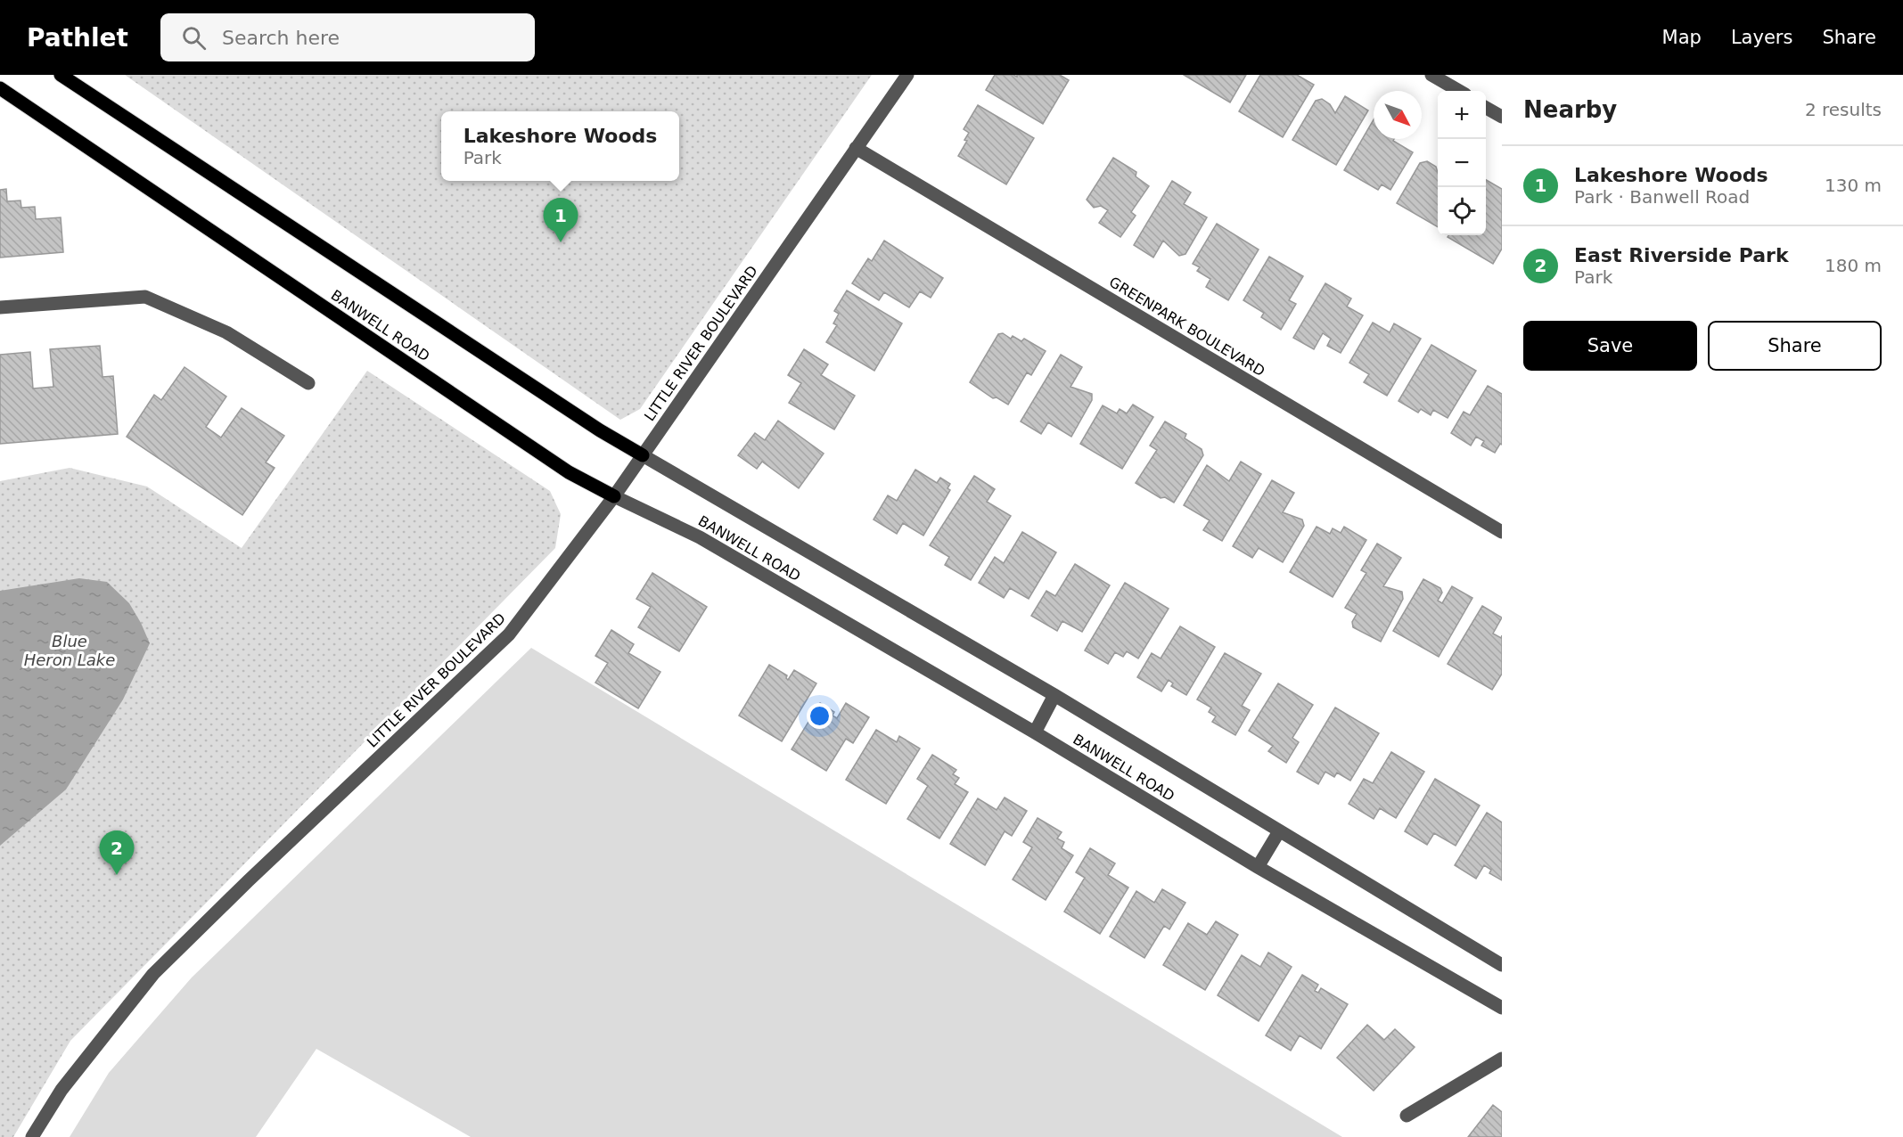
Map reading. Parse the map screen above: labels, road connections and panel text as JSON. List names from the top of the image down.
{
  "streets": {
    "main road": ["BANWELL ROAD"],
    "street": ["GREENPARK BOULEVARD", "LITTLE RIVER BOULEVARD"]
  },
  "crossings": [
    ["BANWELL ROAD", "LITTLE RIVER BOULEVARD"],
    ["GREENPARK BOULEVARD", "LITTLE RIVER BOULEVARD"]
  ],
  "water": ["Blue Heron Lake"],
  "north": "bottom right",
  "page": {
    "header": "Pathlet",
    "search": "Search here",
    "nav": ["Map", "Layers", "Share"],
    "heading": ["Nearby", "2 results"],
    "map_buttons": ["+", "−"],
    "popup": ["Lakeshore Woods", "Park"],
    "list": [
      {
        "mark": "1",
        "name": "Lakeshore Woods",
        "note": "Park · Banwell Road",
        "value": "130 m"
      },
      {
        "mark": "2",
        "name": "East Riverside Park",
        "note": "Park",
        "value": "180 m"
      }
    ],
    "pins": ["1", "2"],
    "buttons": ["Save", "Share"]
  }
}
